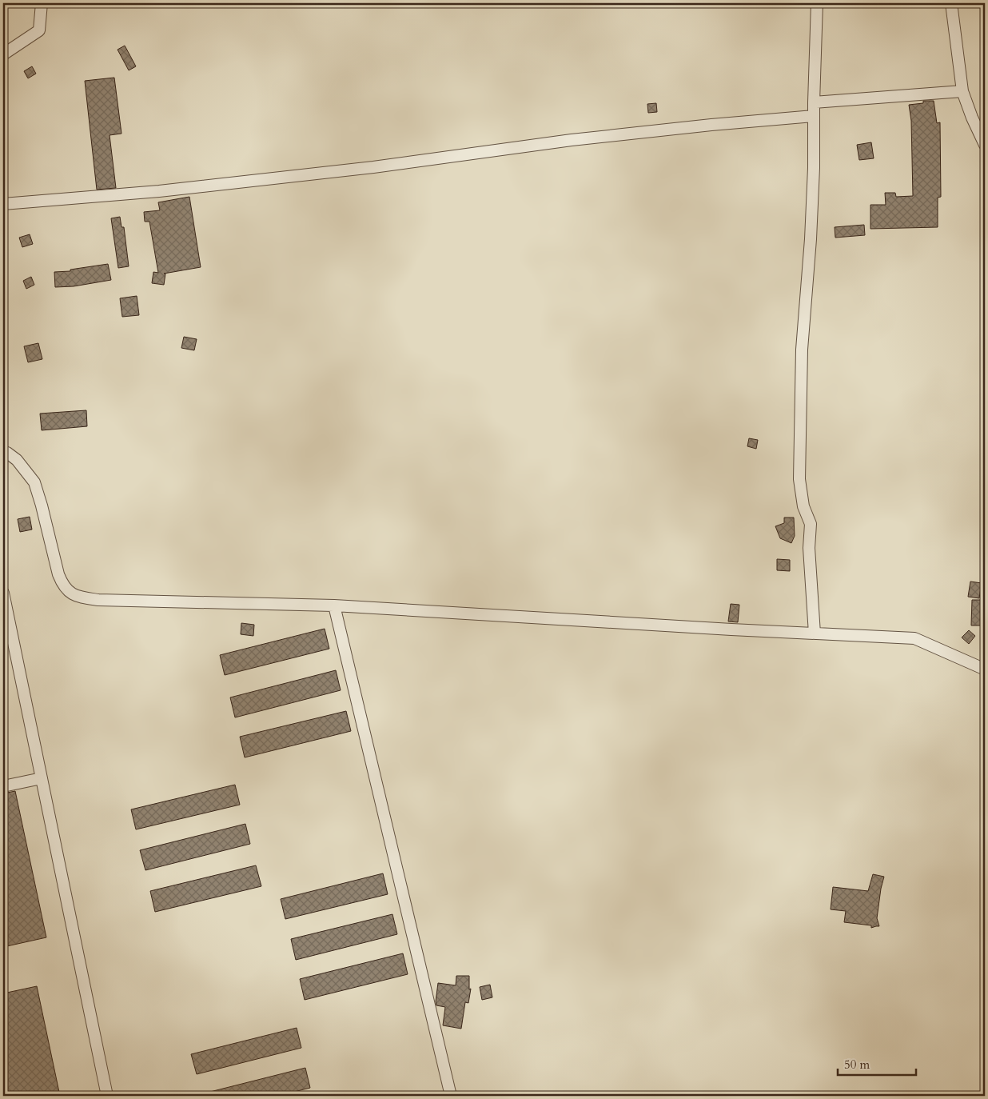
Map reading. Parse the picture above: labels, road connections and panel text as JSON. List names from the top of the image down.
{
  "scale_bar": "50 m"
}
